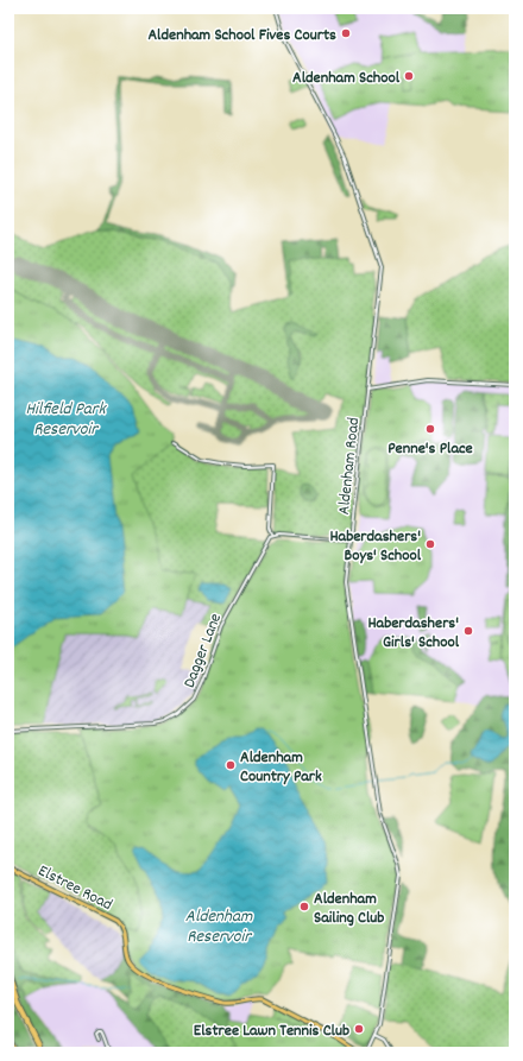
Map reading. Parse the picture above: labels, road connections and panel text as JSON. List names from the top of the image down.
{
  "streets": {
    "main road": ["Elstree Road"],
    "street": ["Aldenham Road", "Dagger Lane"]
  },
  "water": ["Hilfield Park Reservoir", "Aldenham Reservoir"],
  "places": [
    "Aldenham School Fives Courts",
    "Aldenham School",
    "Penne's Place",
    "Haberdashers' Boys' School",
    "Haberdashers' Girls' School",
    "Aldenham Country Park",
    "Aldenham Sailing Club",
    "Elstree Lawn Tennis Club"
  ]
}
